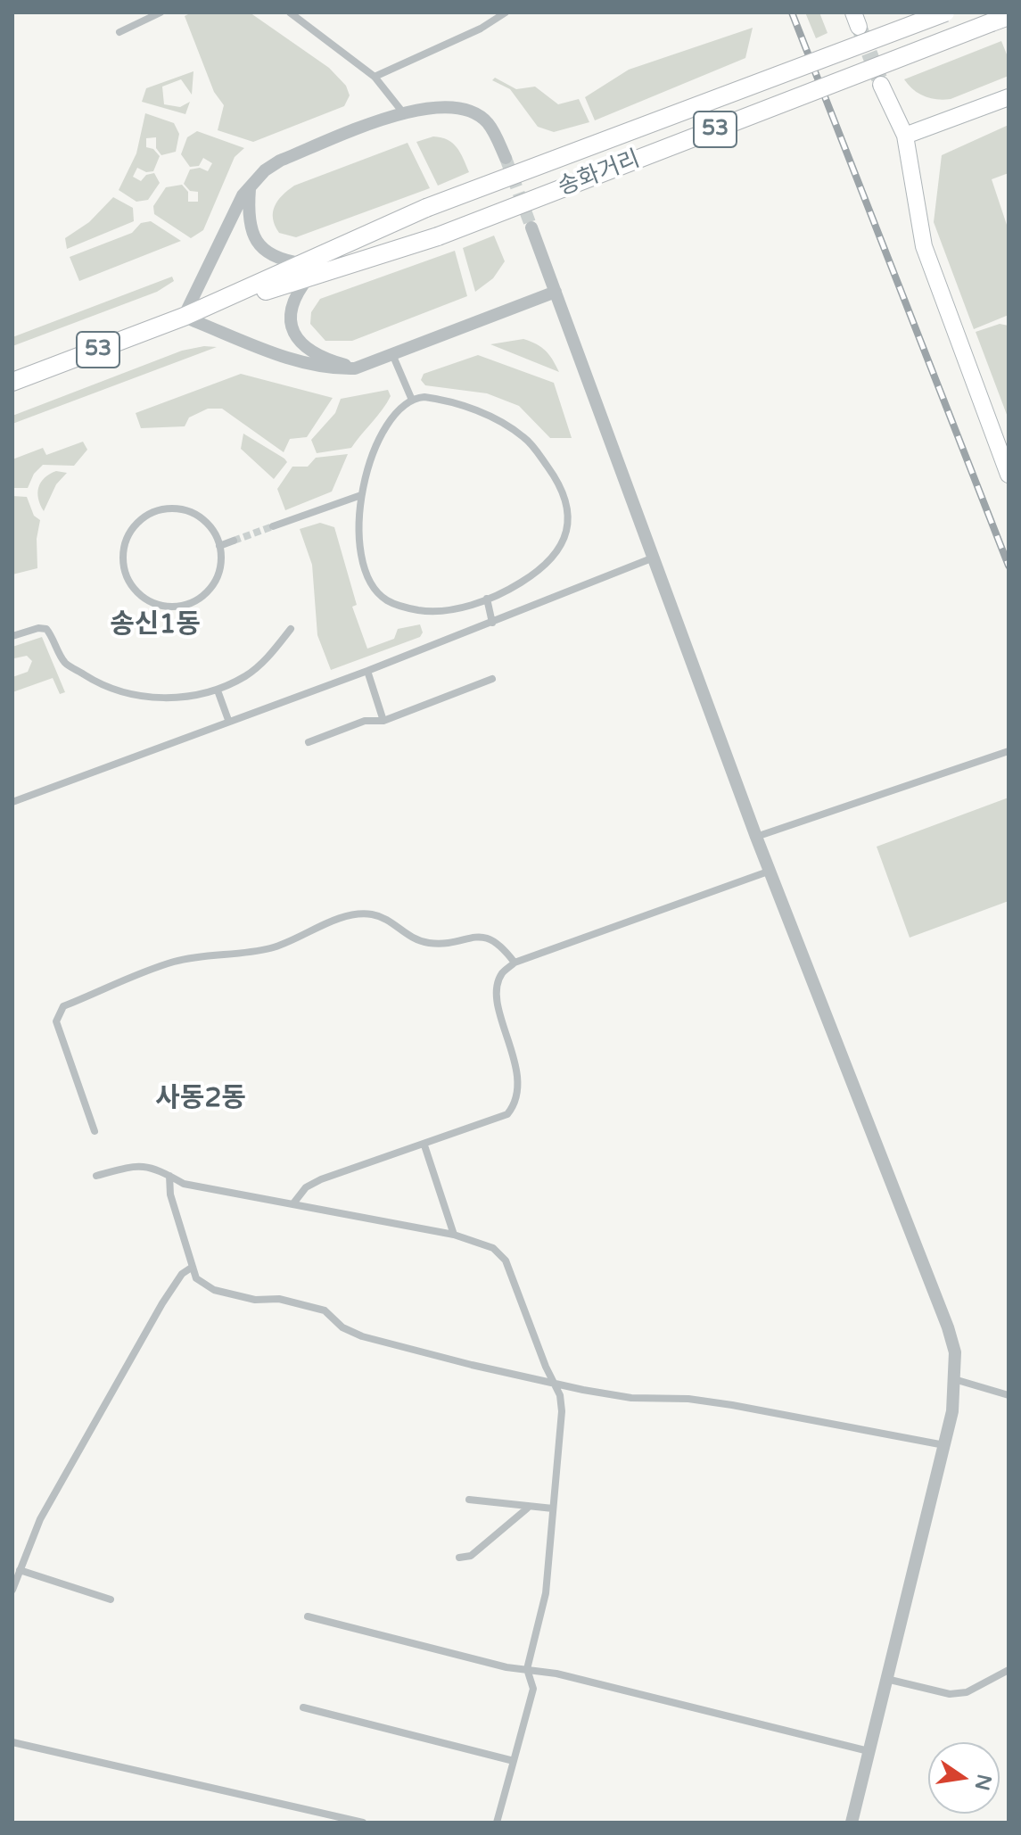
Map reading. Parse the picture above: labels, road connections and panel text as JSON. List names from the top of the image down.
{
  "streets": {
    "main road": ["53", "송화거리"]
  },
  "districts": ["송신1동", "사동2동"],
  "north": "right"
}
